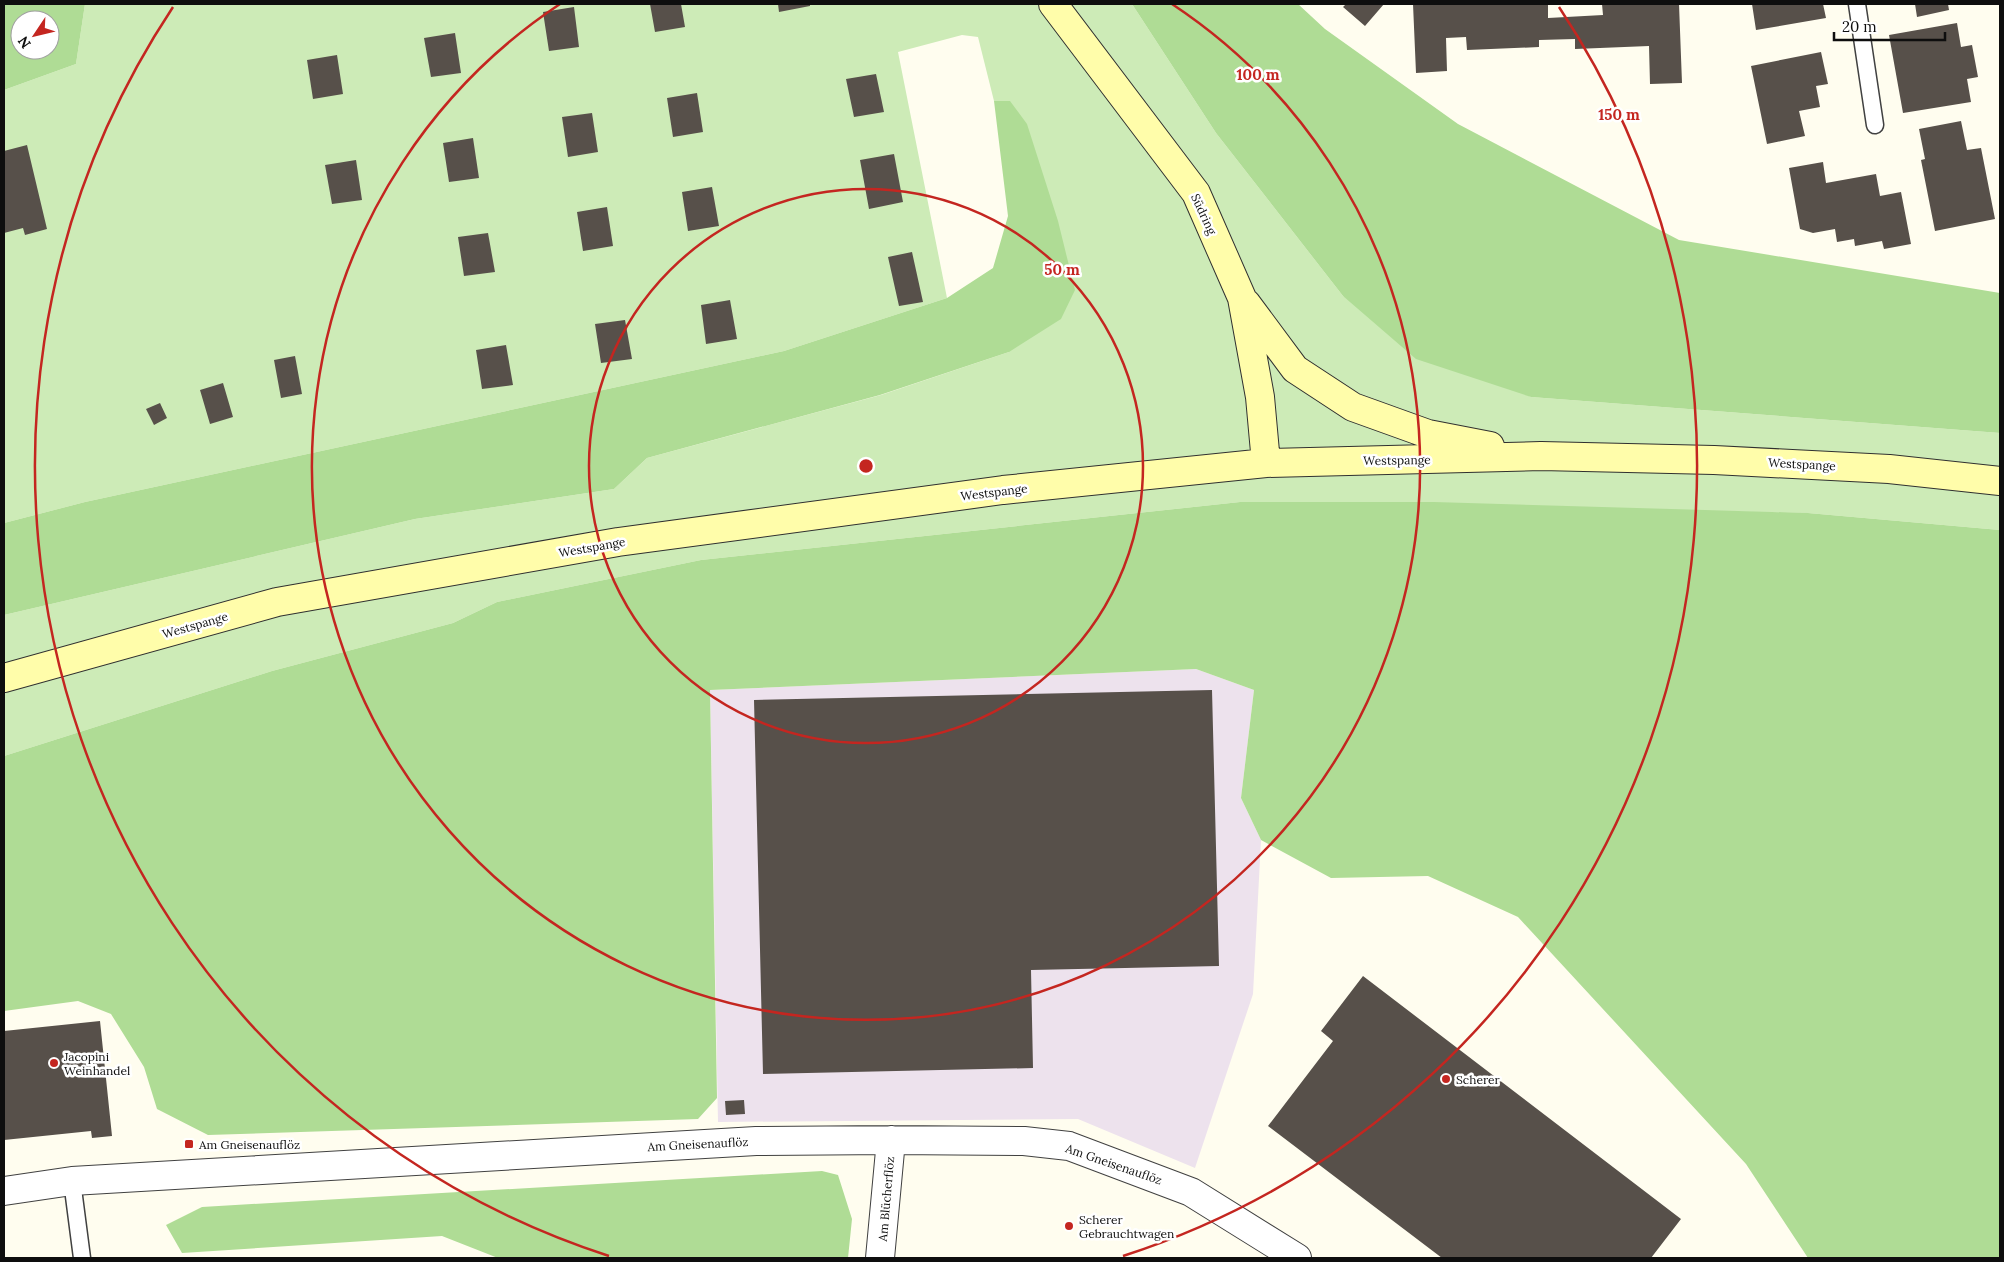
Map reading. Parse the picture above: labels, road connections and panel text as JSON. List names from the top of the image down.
{
  "streets": {
    "main road": ["Südring", "Westspange"],
    "street": ["Am Gneisenauflöz", "Am Blücherflöz"]
  },
  "crossings": [
    ["Südring", "Westspange"],
    ["Am Gneisenauflöz", "Am Blücherflöz"]
  ],
  "places": {
    "other": ["Jacopini Weinhandel", "Scherer", "Scherer Gebrauchtwagen"],
    "transit": ["Am Gneisenauflöz"]
  },
  "scale_bar": "20 m",
  "north": "bottom left",
  "rings": ["100 m", "150 m", "50 m"]
}
